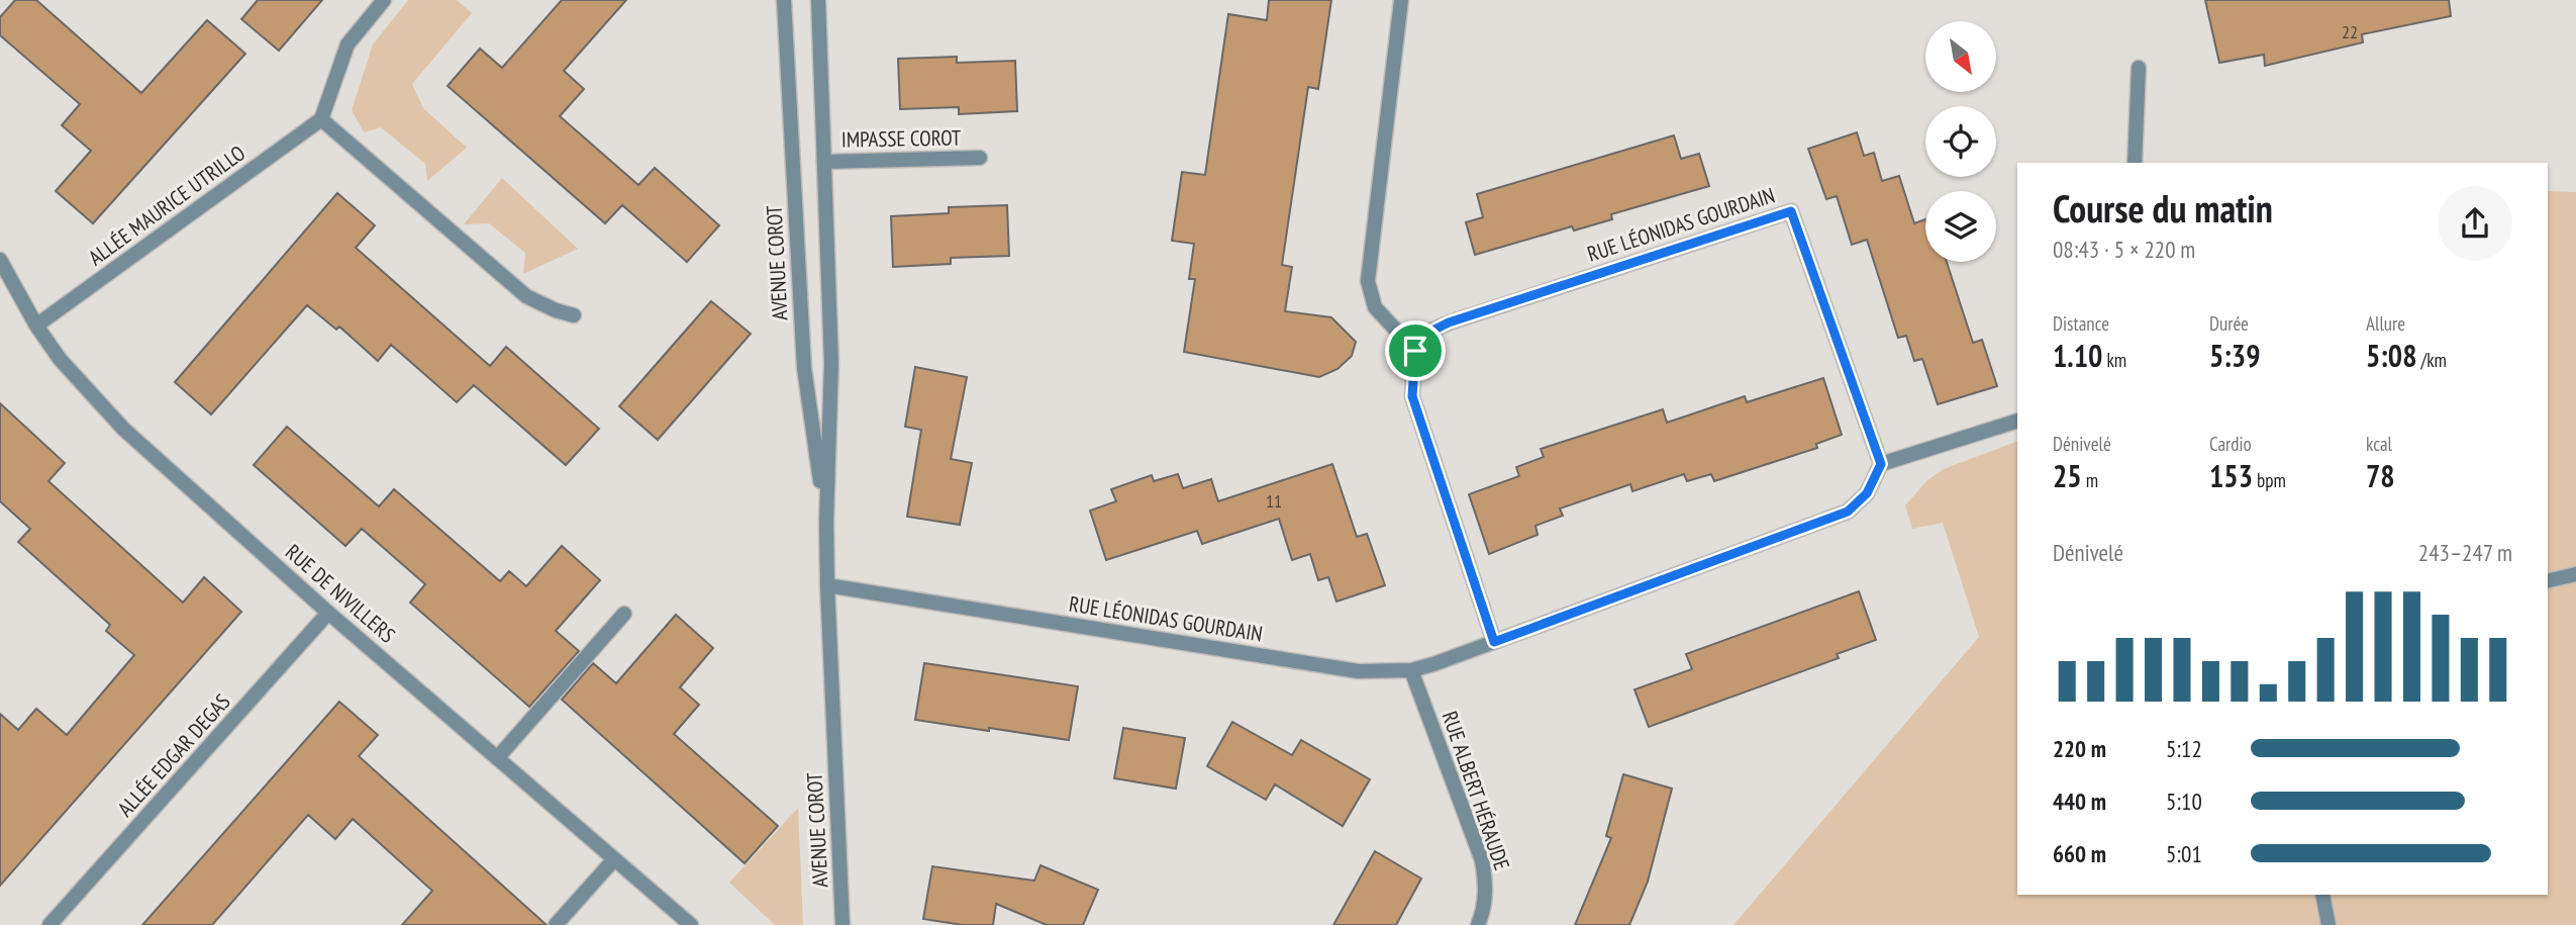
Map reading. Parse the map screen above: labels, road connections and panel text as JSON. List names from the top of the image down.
{
  "streets": {
    "street": [
      "IMPASSE COROT",
      "ALLÉE MAURICE UTRILLO",
      "RUE LÉONIDAS GOURDAIN",
      "AVENUE COROT",
      "RUE DE NIVILLERS",
      "ALLÉE EDGAR DEGAS",
      "RUE ALBERT HÉRAUDE"
    ]
  },
  "crossings": [
    ["IMPASSE COROT", "AVENUE COROT"],
    ["ALLÉE MAURICE UTRILLO", "RUE DE NIVILLERS"],
    ["RUE LÉONIDAS GOURDAIN", "AVENUE COROT"],
    ["RUE LÉONIDAS GOURDAIN", "RUE ALBERT HÉRAUDE"],
    ["RUE DE NIVILLERS", "ALLÉE EDGAR DEGAS"]
  ],
  "house_numbers": ["22", "11"],
  "north": "bottom right",
  "page": {
    "heading": ["Course du matin", "08:43 · 5 × 220 m"],
    "stats": [
      ["Distance", "1.10 km"],
      ["Durée", "5:39"],
      ["Allure", "5:08 /km"],
      ["Dénivelé", "25 m"],
      ["Cardio", "153 bpm"],
      ["kcal", "78"]
    ],
    "chart": ["Dénivelé", "243–247 m"],
    "list": [
      {
        "name": "220 m",
        "note": "5:12"
      },
      {
        "name": "440 m",
        "note": "5:10"
      },
      {
        "name": "660 m",
        "note": "5:01"
      }
    ]
  }
}
